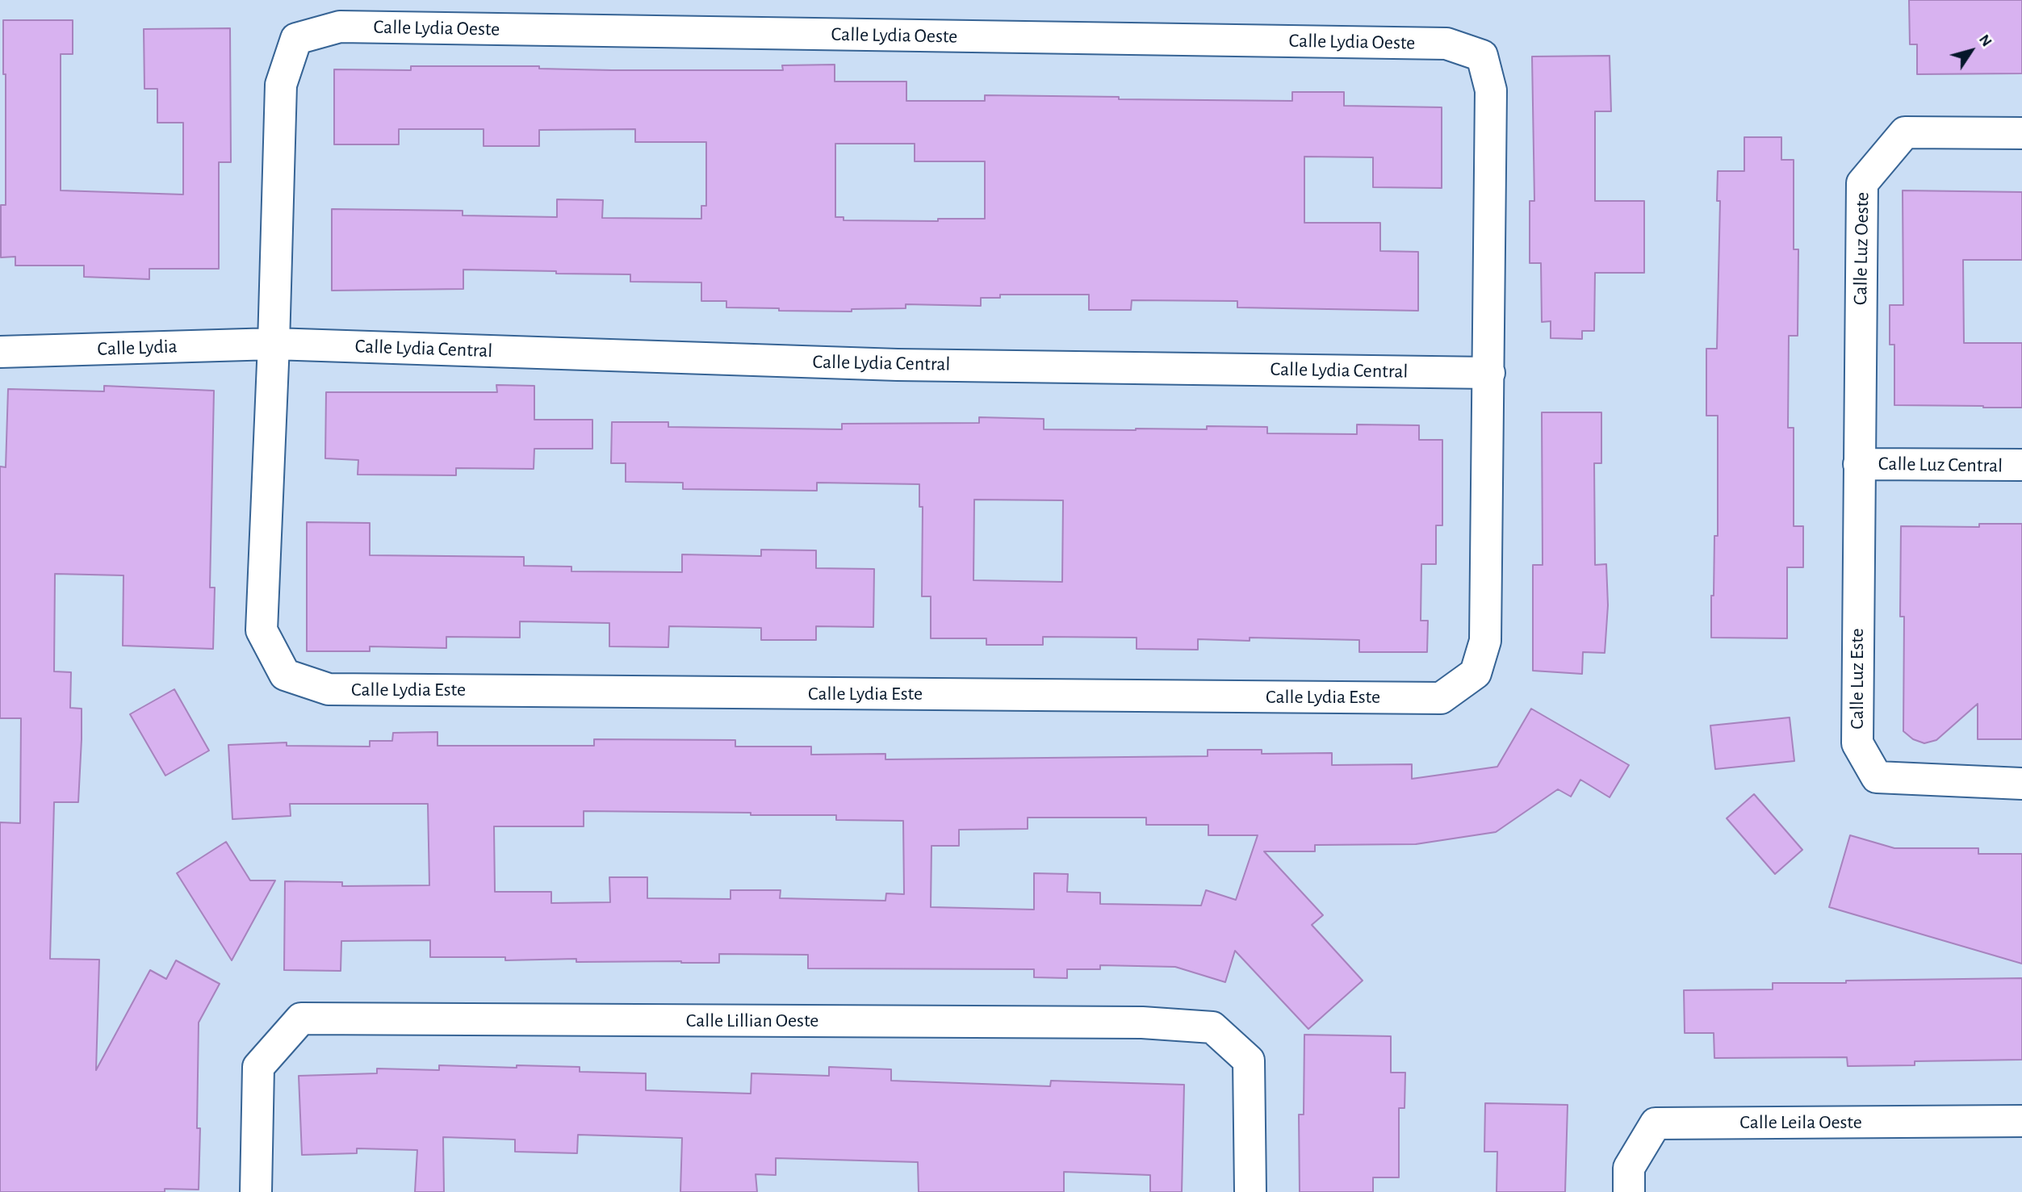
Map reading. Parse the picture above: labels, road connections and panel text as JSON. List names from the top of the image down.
{
  "streets": {
    "street": [
      "Calle Lydia Oeste",
      "Calle Luz Oeste",
      "Calle Lydia",
      "Calle Lydia Central",
      "Calle Luz Central",
      "Calle Luz Este",
      "Calle Lydia Este",
      "Calle Lillian Oeste",
      "Calle Leila Oeste"
    ]
  },
  "crossings": [
    ["Calle Lydia Oeste", "Calle Lydia"],
    ["Calle Lydia Oeste", "Calle Lydia Central"],
    ["Calle Lydia Oeste", "Calle Lydia Este"],
    ["Calle Luz Oeste", "Calle Luz Central"],
    ["Calle Luz Oeste", "Calle Luz Este"],
    ["Calle Lydia", "Calle Lydia Central"],
    ["Calle Lydia", "Calle Lydia Este"],
    ["Calle Lydia Central", "Calle Lydia Este"],
    ["Calle Luz Central", "Calle Luz Este"]
  ],
  "north": "top right"
}
